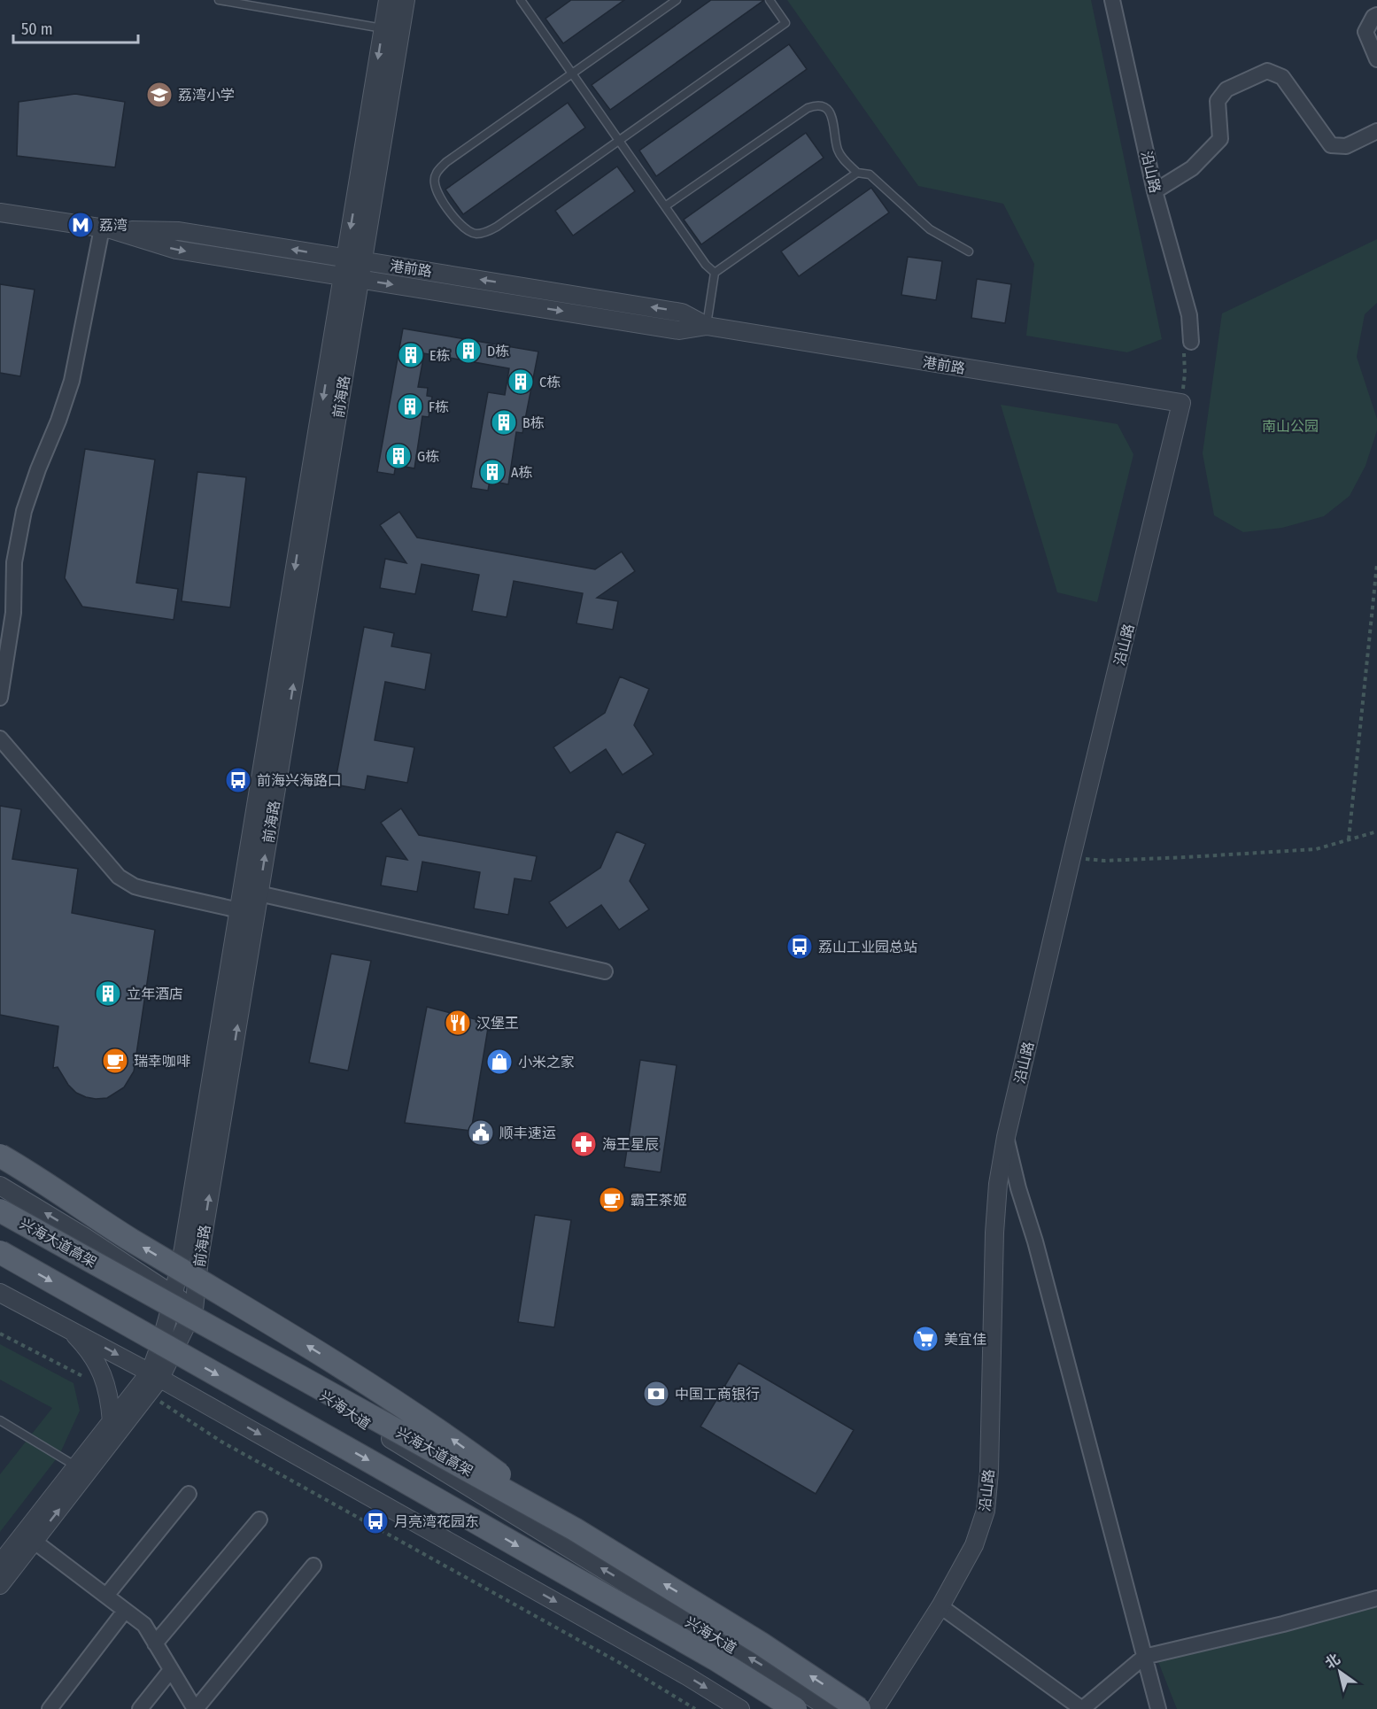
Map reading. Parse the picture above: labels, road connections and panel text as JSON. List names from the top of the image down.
{
  "streets": {
    "main road": ["兴海大道高架"],
    "street": [
      "沿山路",
      "港前路",
      "前海路",
      "兴海大道"
    ]
  },
  "crossings": [
    ["沿山路", "港前路"],
    ["港前路", "前海路"],
    ["前海路", "兴海大道"]
  ],
  "parks": ["南山公园"],
  "places": {
    "school or university": ["荔湾小学"],
    "metro station": ["荔湾"],
    "building": [
      "D栋",
      "E栋",
      "C栋",
      "F栋",
      "B栋",
      "G栋",
      "A栋",
      "立年酒店"
    ],
    "bus stop": ["前海兴海路口", "荔山工业园总站", "月亮湾花园东"],
    "restaurant": ["汉堡王"],
    "cafe": ["瑞幸咖啡", "霸王茶姬"],
    "shop": ["小米之家"],
    "public building": ["顺丰速运"],
    "pharmacy": ["海王星辰"],
    "supermarket": ["美宜佳"],
    "bank": ["中国工商银行"]
  },
  "scale_bar": "50 m",
  "north": "top left"
}
